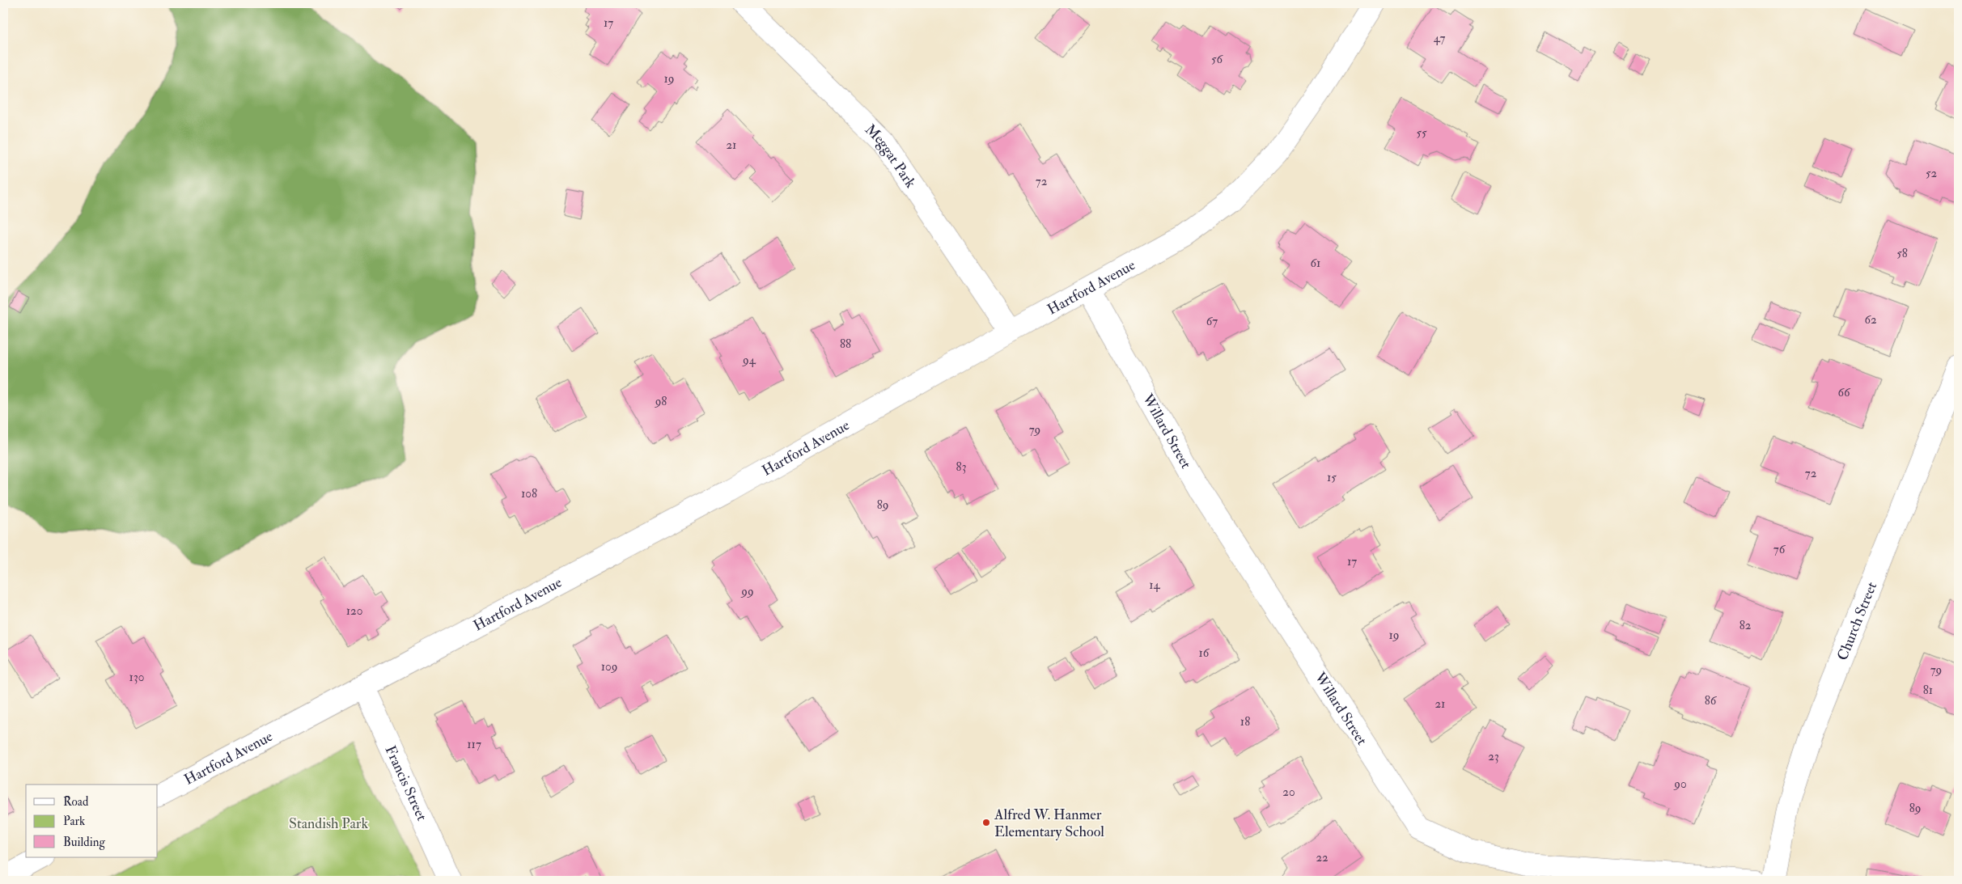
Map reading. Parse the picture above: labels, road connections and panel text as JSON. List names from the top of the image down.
{
  "streets": {
    "street": [
      "Meggat Park",
      "Hartford Avenue",
      "Willard Street",
      "Church Street",
      "Francis Street"
    ]
  },
  "crossings": [
    ["Meggat Park", "Hartford Avenue"],
    ["Hartford Avenue", "Willard Street"],
    ["Hartford Avenue", "Francis Street"]
  ],
  "parks": ["Standish Park"],
  "places": ["Alfred W. Hanmer Elementary School"],
  "house_numbers": [
    "17",
    "47",
    "56",
    "19",
    "55",
    "21",
    "52",
    "72",
    "58",
    "61",
    "62",
    "67",
    "88",
    "94",
    "66",
    "98",
    "79",
    "83",
    "72",
    "15",
    "108",
    "89",
    "76",
    "17",
    "14",
    "99",
    "120",
    "82",
    "19",
    "16",
    "109",
    "79",
    "130",
    "81",
    "86",
    "21",
    "18",
    "117",
    "23",
    "90",
    "20",
    "89",
    "22"
  ],
  "legend": ["Road", "Park", "Building"]
}
